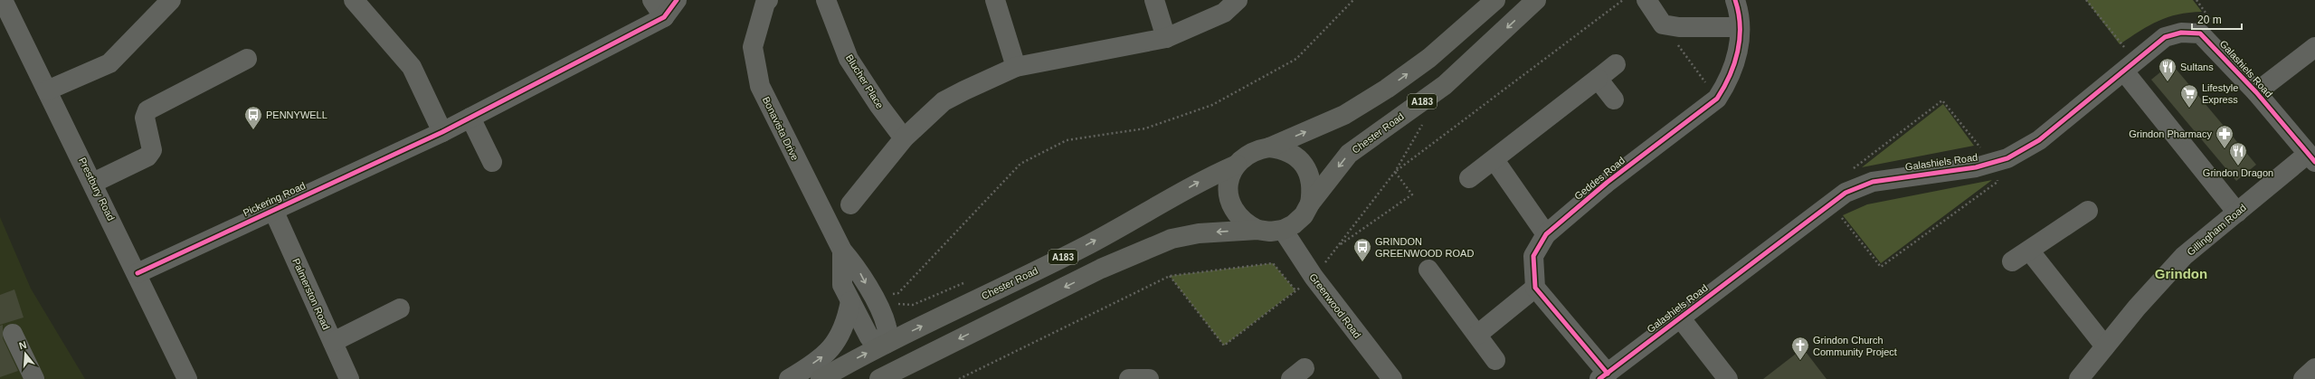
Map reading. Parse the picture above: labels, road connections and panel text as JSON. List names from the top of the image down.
{
  "streets": {
    "main road": ["A183", "Chester Road"],
    "street": [
      "Galashiels Road",
      "Blucher Place",
      "Bonavista Drive",
      "Geddes Road",
      "Prestbury Road",
      "Pickering Road",
      "Gillingham Road",
      "Palmerston Road",
      "Greenwood Road"
    ]
  },
  "crossings": [
    ["Galashiels Road", "Gillingham Road"],
    ["Bonavista Drive", "Chester Road"],
    ["Chester Road", "Greenwood Road"],
    ["Prestbury Road", "Pickering Road"],
    ["Pickering Road", "Palmerston Road"]
  ],
  "districts": ["Grindon"],
  "places": {
    "restaurant": ["Sultans", "Grindon Dragon"],
    "supermarket": ["Lifestyle Express"],
    "bus stop": ["PENNYWELL", "GRINDON GREENWOOD ROAD"],
    "pharmacy": ["Grindon Pharmacy"],
    "church": ["Grindon Church Community Project"]
  },
  "scale_bar": "20 m",
  "north": "top"
}
